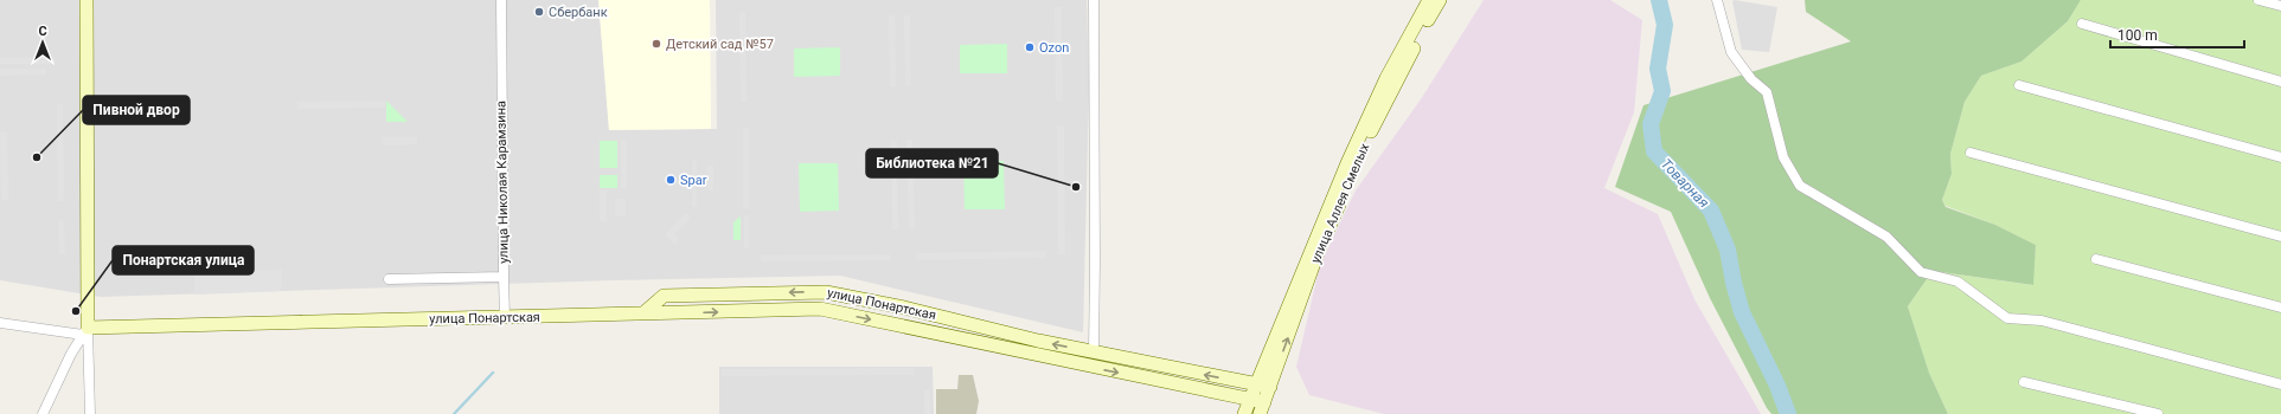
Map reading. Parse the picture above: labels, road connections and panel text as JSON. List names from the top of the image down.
{
  "streets": {
    "main road": ["улица Аллея Смелых", "улица Понартская"],
    "street": ["улица Николая Карамзина"]
  },
  "crossings": [
    ["улица Аллея Смелых", "улица Понартская"]
  ],
  "water": ["Товарная"],
  "places": [
    "Сбербанк",
    "Детский сад №57",
    "Ozon",
    "Пивной двор",
    "Spar",
    "Библиотека №21",
    "Понартская улица"
  ],
  "scale_bar": "100 m",
  "north": "top"
}
